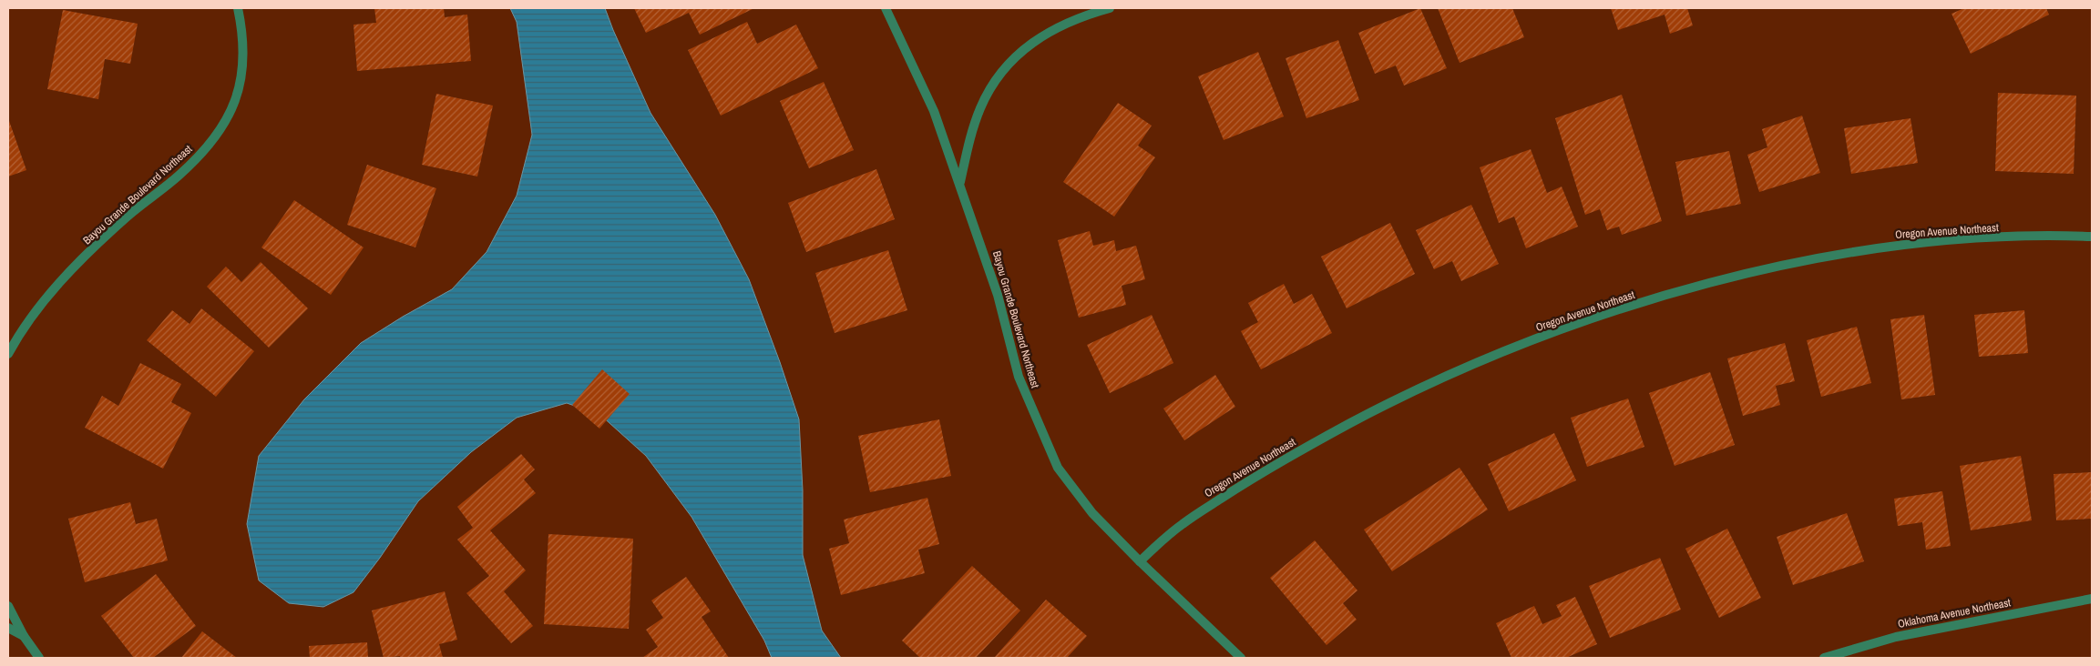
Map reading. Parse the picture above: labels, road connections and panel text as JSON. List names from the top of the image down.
{
  "streets": {
    "street": ["Bayou Grande Boulevard Northeast", "Oregon Avenue Northeast", "Oklahoma Avenue Northeast"]
  },
  "crossings": [
    ["Bayou Grande Boulevard Northeast", "Oregon Avenue Northeast"]
  ]
}
